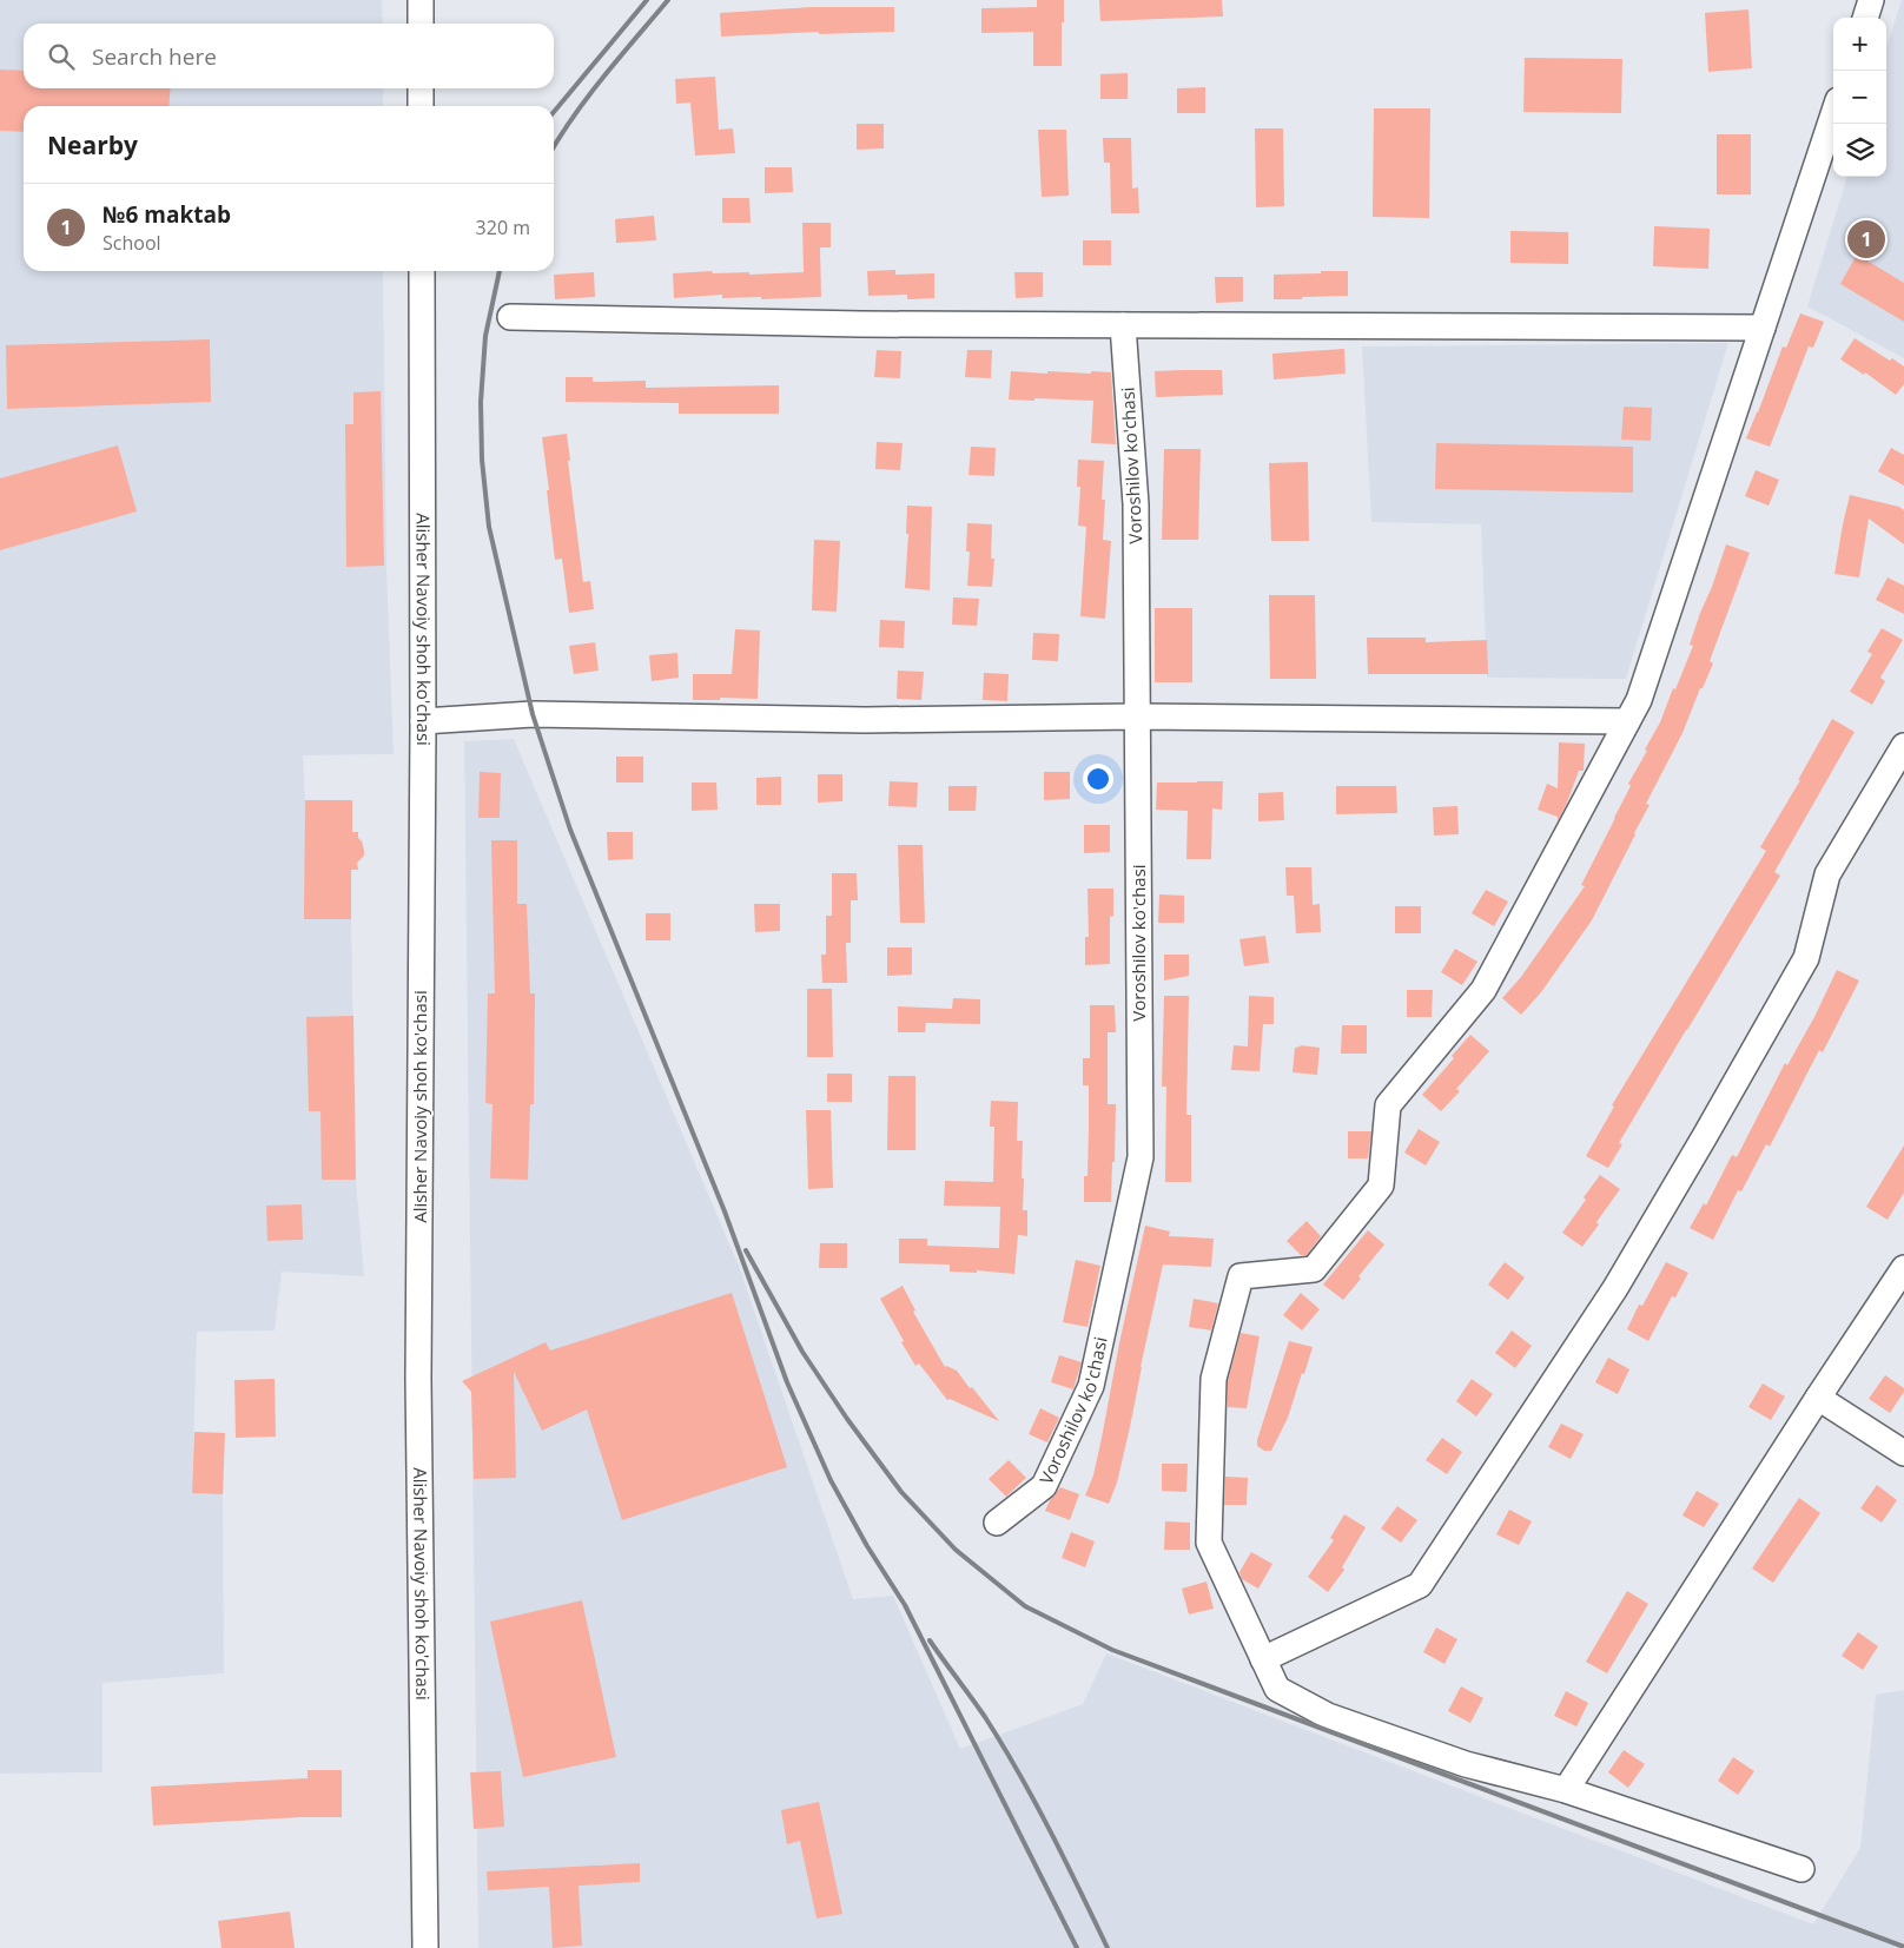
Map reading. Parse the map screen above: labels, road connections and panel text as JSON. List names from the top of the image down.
{
  "streets": {
    "street": ["Voroshilov ko'chasi", "Alisher Navoiy shoh ko'chasi"]
  },
  "page": {
    "map_buttons": ["+", "−"],
    "search": "Search here",
    "heading": "Nearby",
    "list": [
      {
        "mark": "1",
        "name": "№6 maktab",
        "note": "School",
        "value": "320 m"
      }
    ],
    "pins": "1"
  }
}
